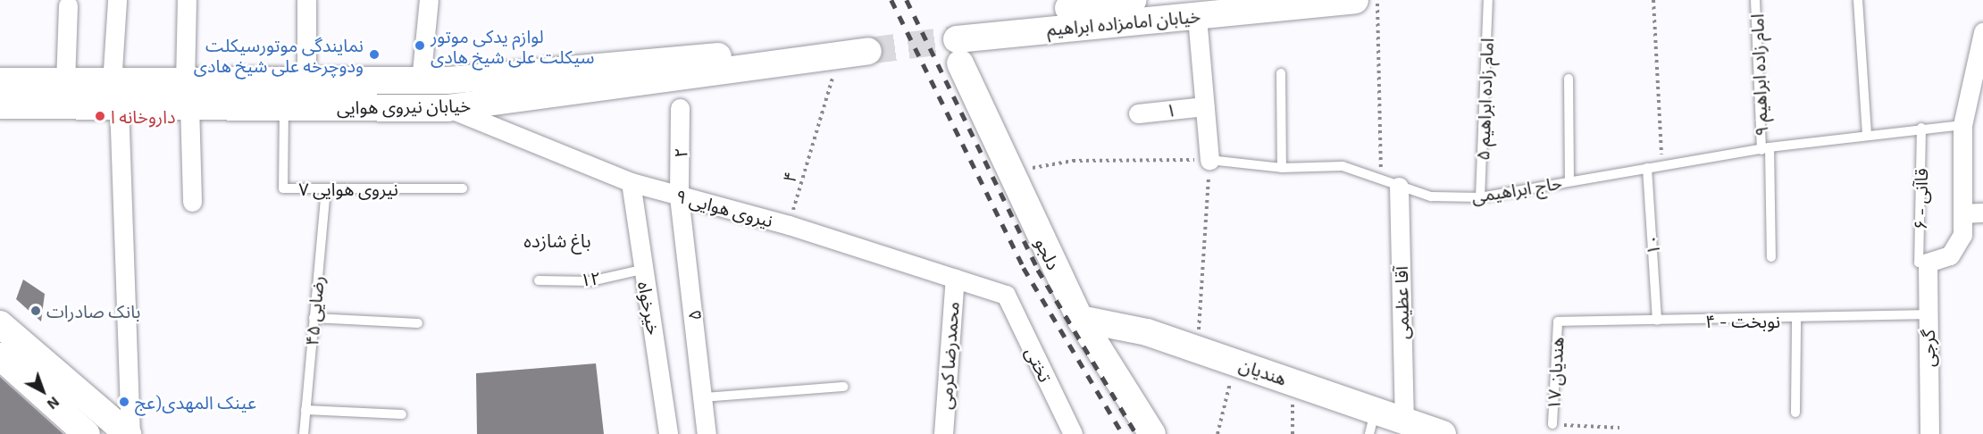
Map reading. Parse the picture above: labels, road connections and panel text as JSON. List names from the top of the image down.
{
  "streets": {
    "main road": [
      "خیابان امامزاده ابراهیم",
      "خیابان نیروی هوایی",
      "دلجو",
      "هندیان"
    ],
    "street": [
      "۱",
      "۲",
      "نیروی هوایی ۹",
      "آقا عظیمی",
      "خیرخواه",
      "۵",
      "گرجی",
      "محمدرضا کرمی",
      "تختی"
    ],
    "lane": [
      "امام زاده ابراهيم ۹",
      "امام زاده ابراهیم ۵",
      "نیروی هوایی ۷",
      "حاج ابراهیمی",
      "۶ - قاآنی",
      "۱۰",
      "۱۲",
      "رضایی ۴۵",
      "۴ - نوبخت",
      "هندیان ۱۷"
    ],
    "path": ["۴"]
  },
  "crossings": [
    ["خیابان امامزاده ابراهیم", "دلجو"],
    ["امام زاده ابراهيم ۹", "حاج ابراهیمی"],
    ["امام زاده ابراهیم ۵", "حاج ابراهیمی"],
    ["خیابان نیروی هوایی", "۴"],
    ["خیابان نیروی هوایی", "نیروی هوایی ۷"],
    ["خیابان نیروی هوایی", "نیروی هوایی ۹"],
    ["۲", "نیروی هوایی ۹"],
    ["۲", "۵"],
    ["۴", "نیروی هوایی ۹"],
    ["نیروی هوایی ۷", "رضایی ۴۵"],
    ["حاج ابراهیمی", "۶ - قاآنی"],
    ["حاج ابراهیمی", "۱۰"],
    ["حاج ابراهیمی", "آقا عظیمی"],
    ["۶ - قاآنی", "گرجی"],
    ["نیروی هوایی ۹", "خیرخواه"],
    ["نیروی هوایی ۹", "۵"],
    ["نیروی هوایی ۹", "محمدرضا کرمی"],
    ["نیروی هوایی ۹", "تختی"],
    ["۱۰", "۴ - نوبخت"],
    ["دلجو", "هندیان"],
    ["۱۲", "خیرخواه"],
    ["آقا عظیمی", "هندیان"],
    ["۴ - نوبخت", "گرجی"],
    ["۴ - نوبخت", "هندیان ۱۷"]
  ],
  "districts": ["باغ شازده"],
  "places": [
    "لوازم یدکی موتور سیکلت علی شیخ هادی",
    "نمایندگی موتورسیکلت ودوچرخه علی شیخ هادی",
    "داروخانه ا",
    "بانک صادرات",
    "عینک المهدی(عج"
  ],
  "north": "bottom right"
}
